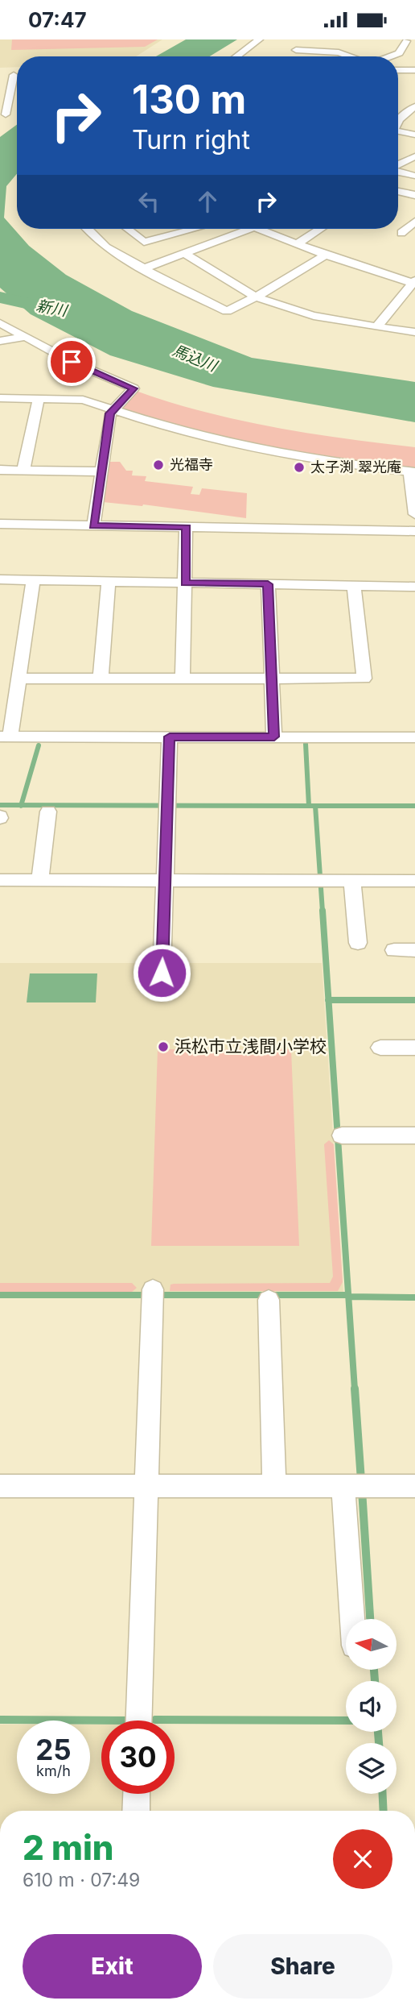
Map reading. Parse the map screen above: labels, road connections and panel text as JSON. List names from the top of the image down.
{
  "water": ["新川", "馬込川"],
  "places": ["光福寺", "太子渕 翠光庵", "浜松市立浅間小学校"],
  "north": "left",
  "page": {
    "status": "07:47",
    "turn": ["130 m", "Turn right"],
    "speed": "25 km/h",
    "limit": "30",
    "heading": ["2 min", "610 m · 07:49"],
    "buttons": ["Exit", "Share"]
  }
}
